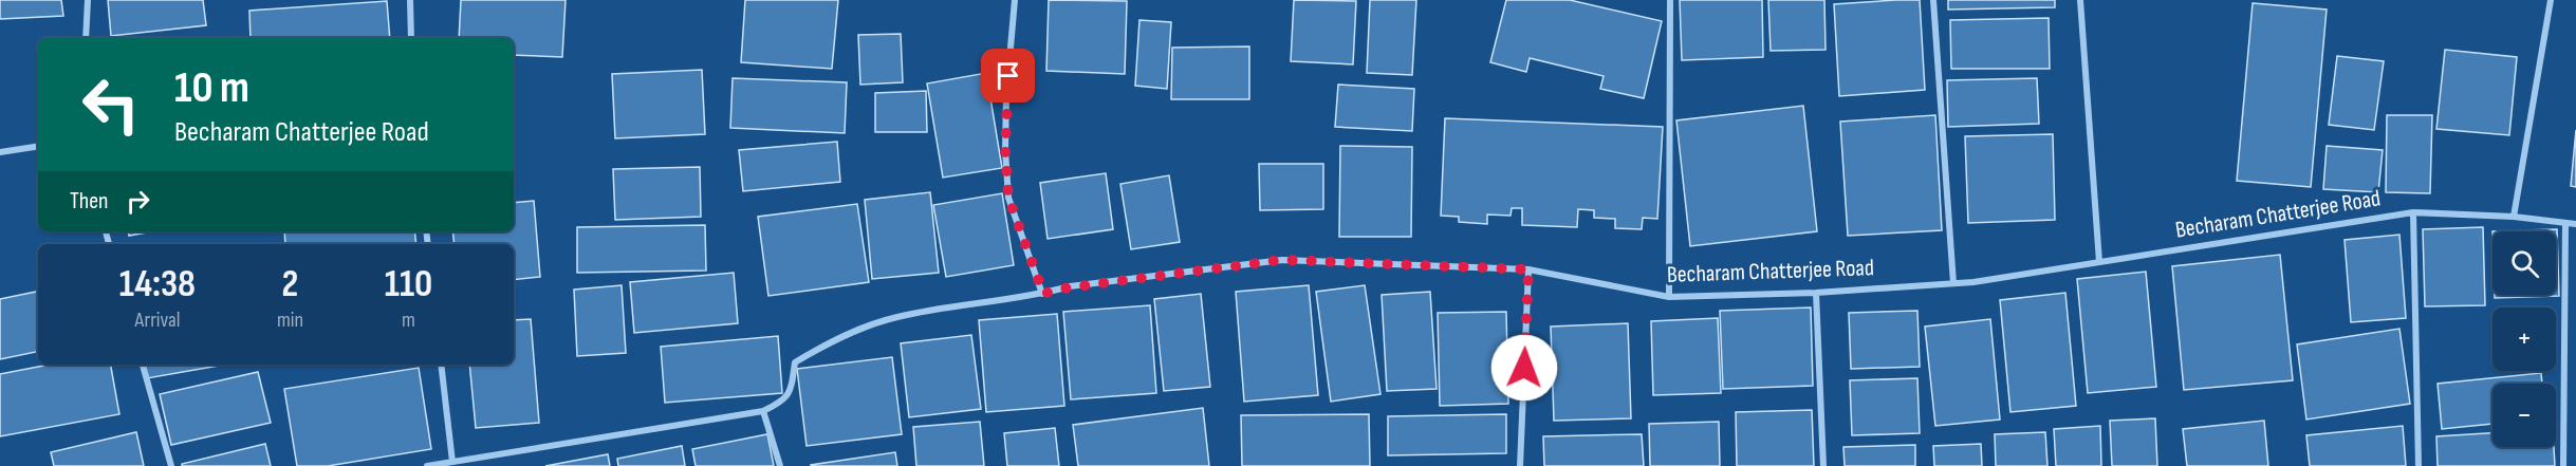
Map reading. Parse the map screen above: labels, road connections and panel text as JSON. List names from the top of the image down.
{
  "streets": {
    "street": ["Becharam Chatterjee Road"]
  },
  "page": {
    "turn": ["10 m", "Becharam Chatterjee Road"],
    "then": "Then",
    "map_buttons": ["+", "−"],
    "eta": [
      "14:38",
      "Arrival",
      "2",
      "min",
      "110",
      "m"
    ]
  }
}
